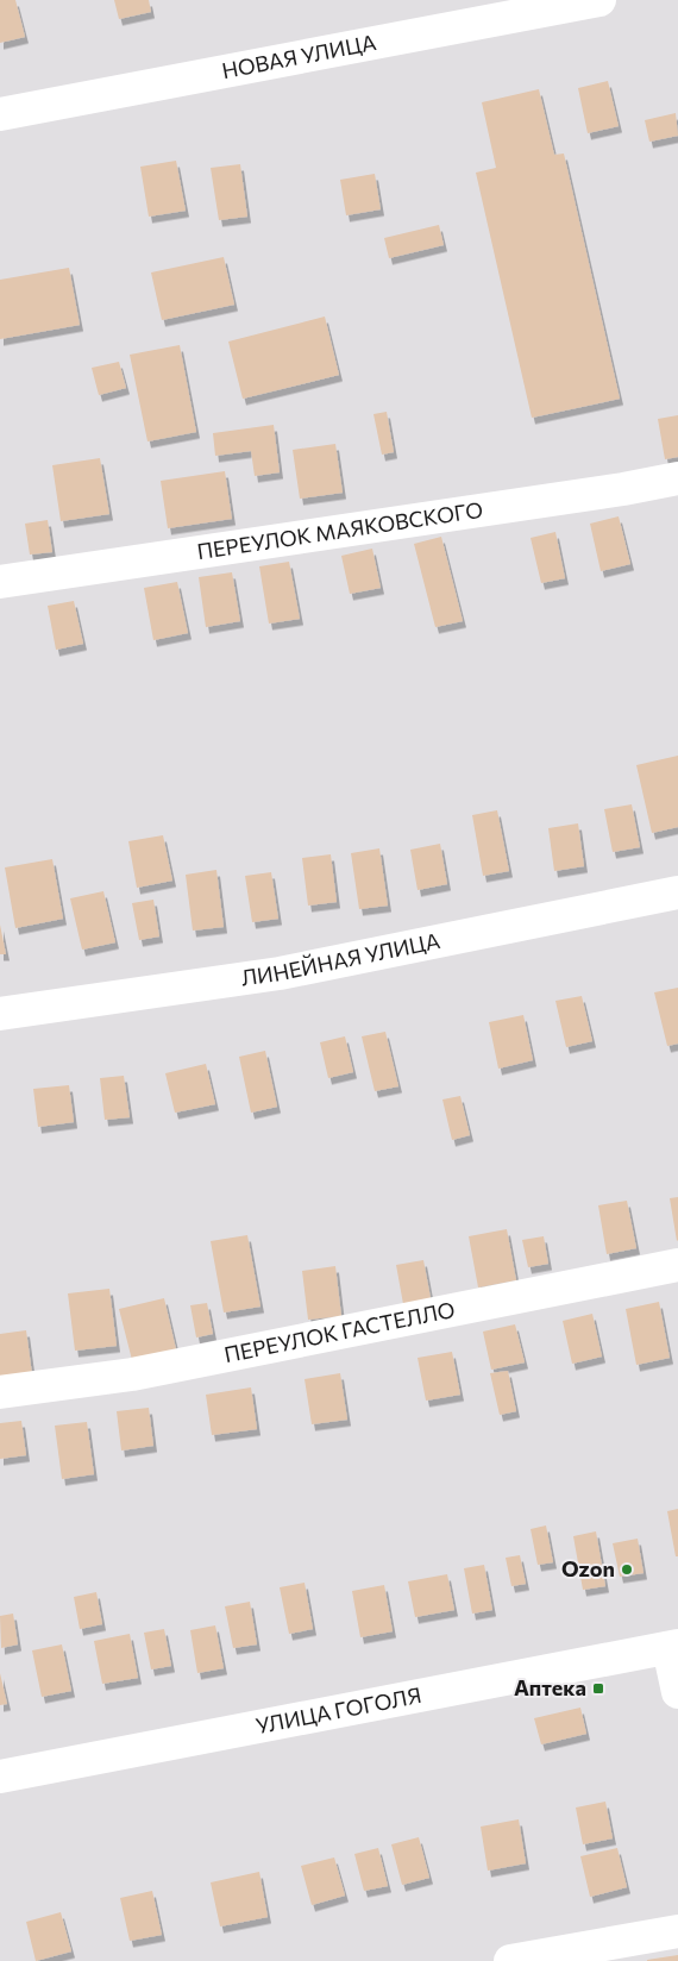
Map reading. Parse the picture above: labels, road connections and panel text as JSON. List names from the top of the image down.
{
  "streets": {
    "street": [
      "НОВАЯ УЛИЦА",
      "ПЕРЕУЛОК МАЯКОВСКОГО",
      "ЛИНЕЙНАЯ УЛИЦА",
      "ПЕРЕУЛОК ГАСТЕЛЛО",
      "УЛИЦА ГОГОЛЯ"
    ]
  },
  "places": {
    "other": ["Ozon"],
    "transit": ["Аптека"]
  }
}
